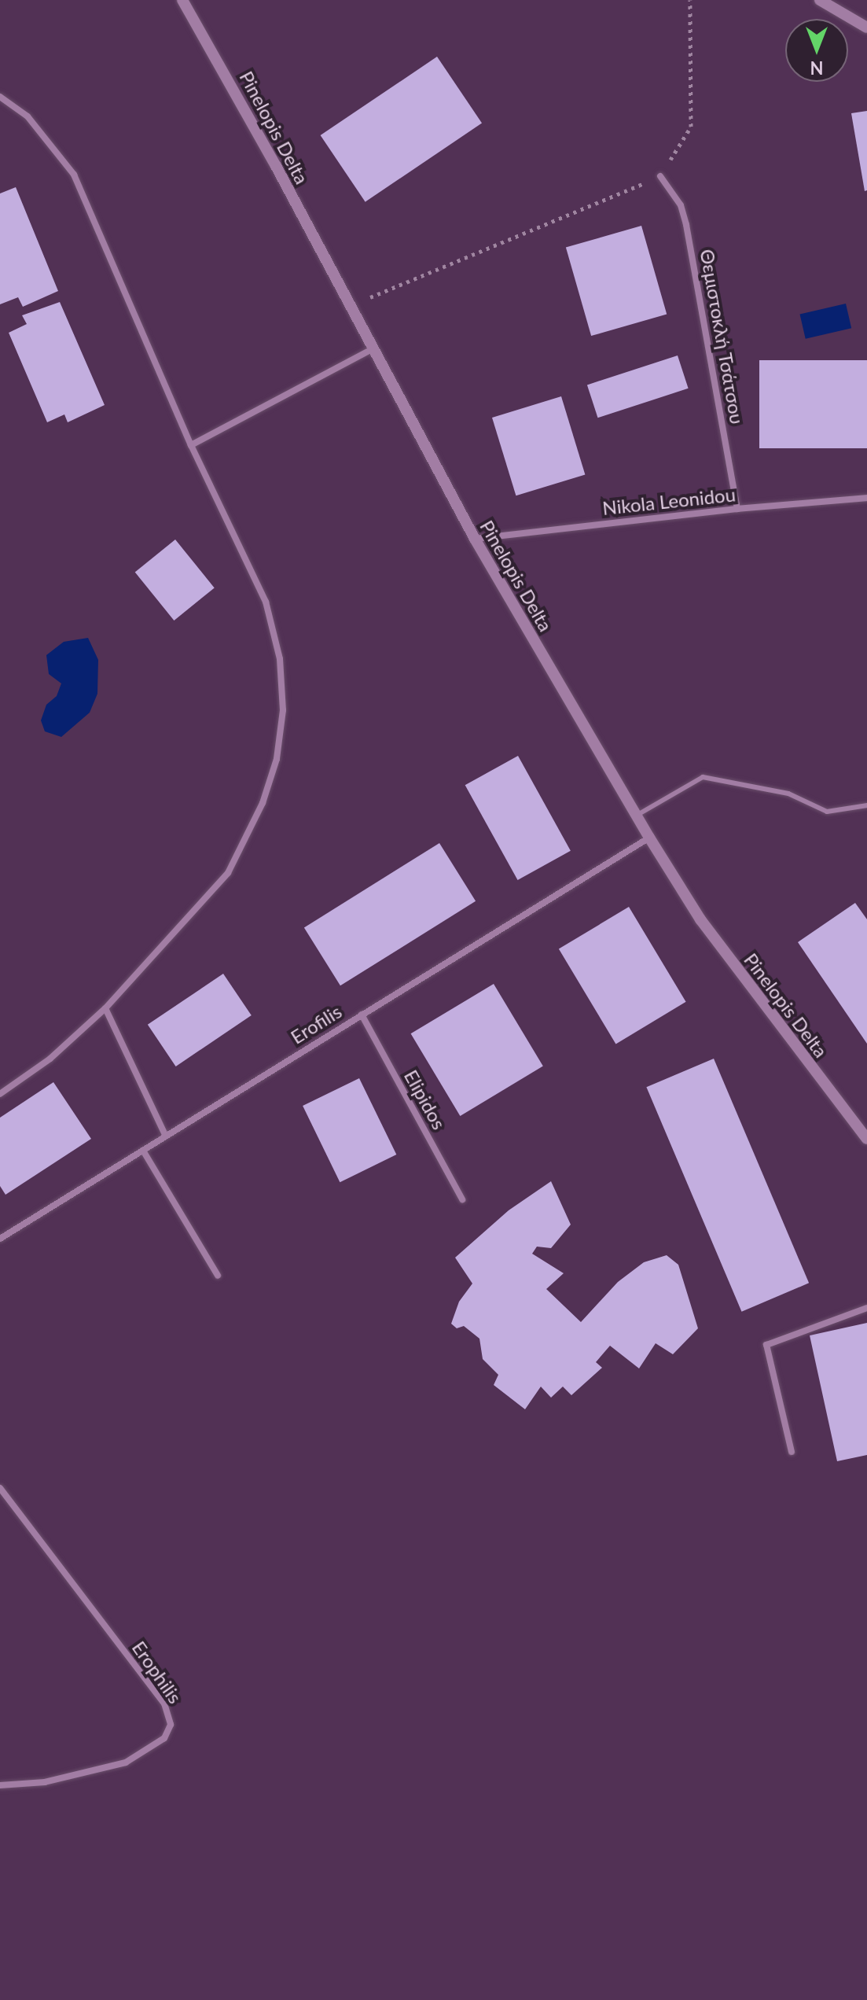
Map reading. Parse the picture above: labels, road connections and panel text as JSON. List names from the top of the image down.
{
  "streets": {
    "street": [
      "Pinelopis Delta",
      "Θεμιστοκλή Τσάτσου",
      "Nikola Leonidou",
      "Erofilis",
      "Elipidos",
      "Erophilis"
    ]
  },
  "crossings": [
    ["Pinelopis Delta", "Nikola Leonidou"],
    ["Pinelopis Delta", "Erofilis"],
    ["Θεμιστοκλή Τσάτσου", "Nikola Leonidou"],
    ["Erofilis", "Elipidos"]
  ],
  "north": "bottom"
}
